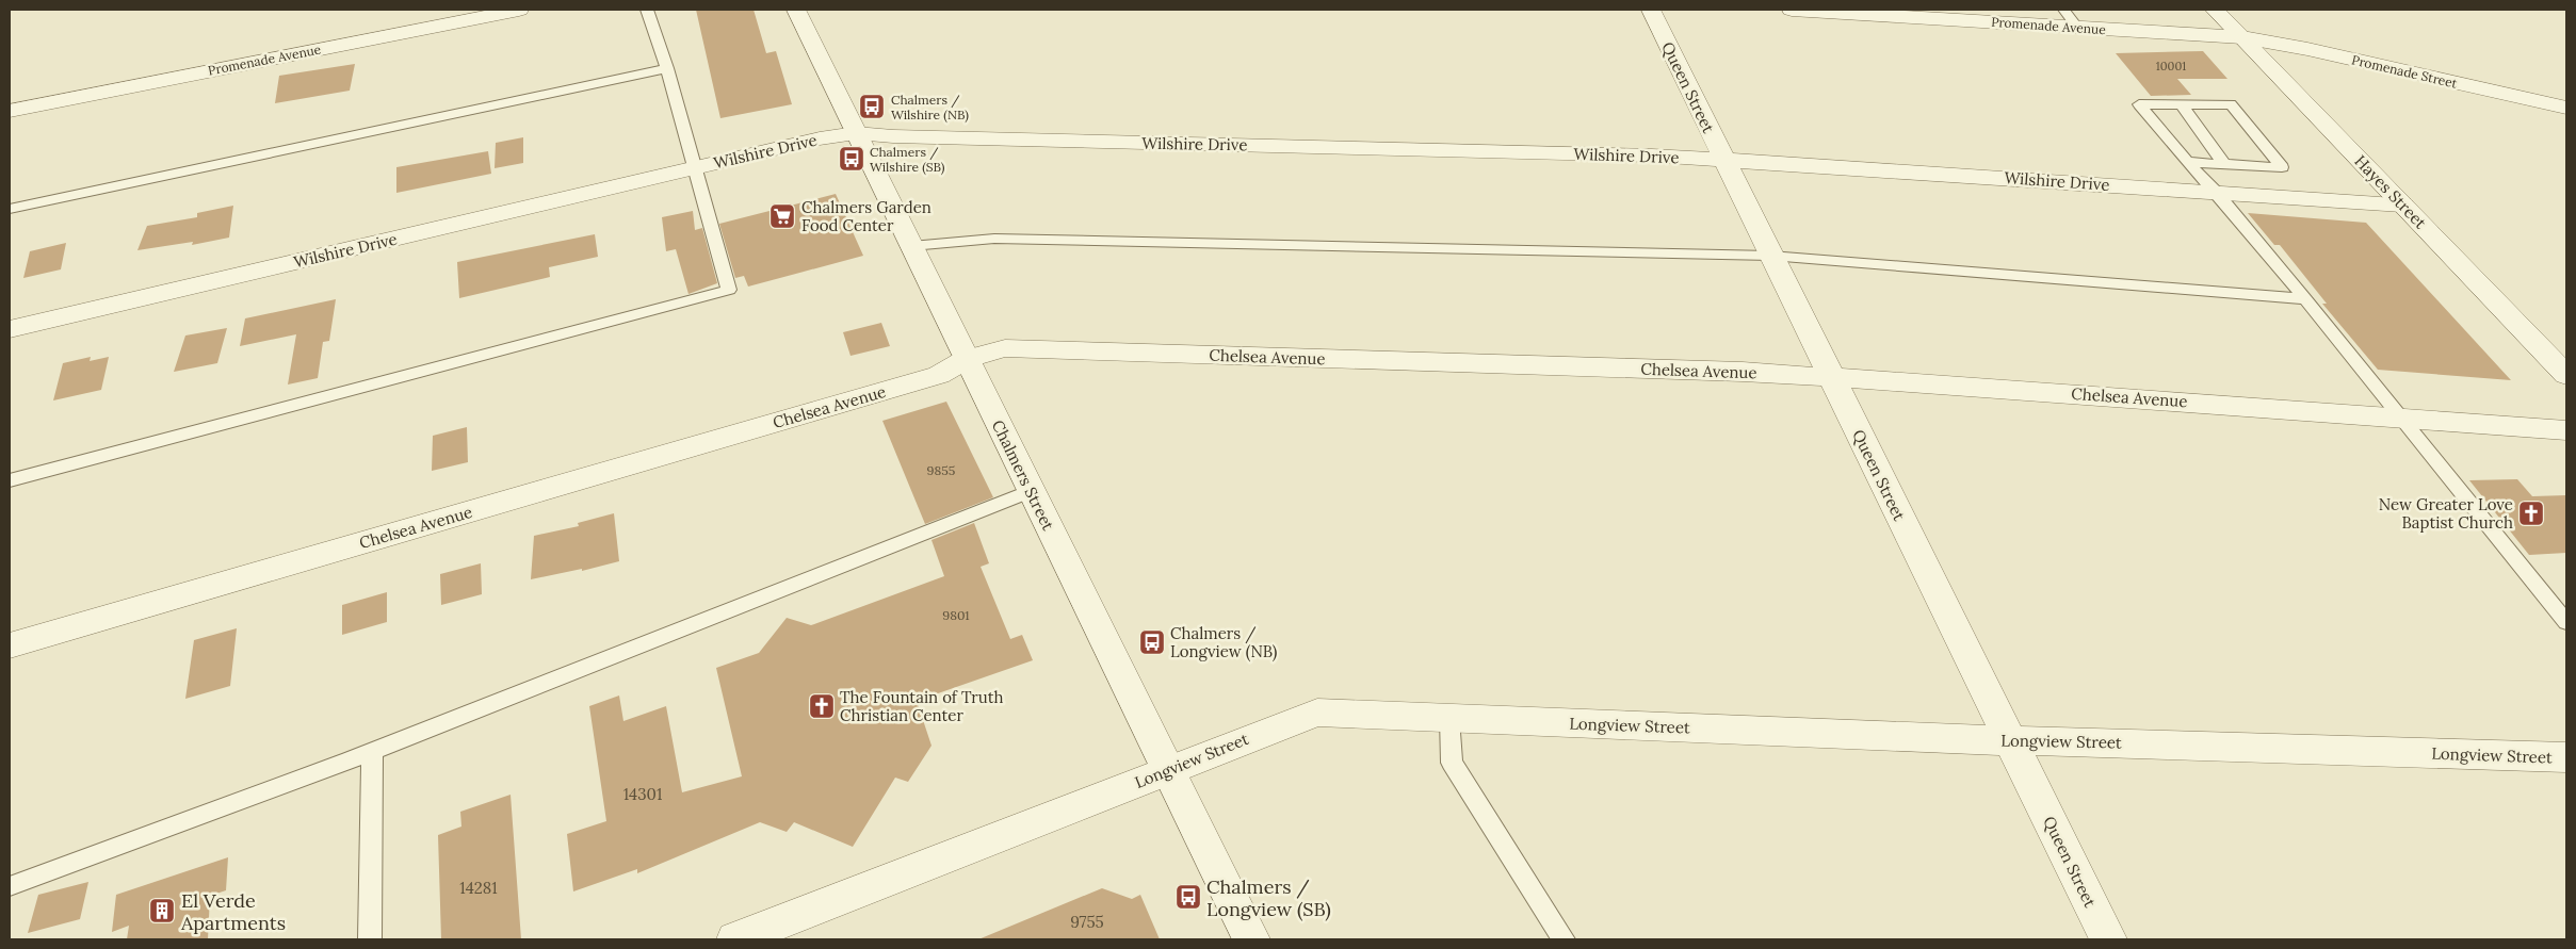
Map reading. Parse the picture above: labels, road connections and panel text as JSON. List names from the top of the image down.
{
  "streets": {
    "street": [
      "Promenade Avenue",
      "Promenade Street",
      "Queen Street",
      "Wilshire Drive",
      "Hayes Street",
      "Chelsea Avenue",
      "Chalmers Street",
      "Longview Street"
    ]
  },
  "crossings": [
    ["Promenade Avenue", "Promenade Street"],
    ["Promenade Avenue", "Hayes Street"],
    ["Promenade Street", "Hayes Street"],
    ["Queen Street", "Wilshire Drive"],
    ["Queen Street", "Chelsea Avenue"],
    ["Queen Street", "Longview Street"],
    ["Wilshire Drive", "Hayes Street"],
    ["Wilshire Drive", "Chalmers Street"],
    ["Chelsea Avenue", "Chalmers Street"],
    ["Chalmers Street", "Longview Street"]
  ],
  "places": {
    "bus stop": [
      "Chalmers / Wilshire (NB)",
      "Chalmers / Wilshire (SB)",
      "Chalmers / Longview (NB)",
      "Chalmers / Longview (SB)"
    ],
    "supermarket": ["Chalmers Garden Food Center"],
    "church": ["New Greater Love Baptist Church", "The Fountain of Truth Christian Center"],
    "building": ["El Verde Apartments"]
  },
  "house_numbers": [
    "10001",
    "9855",
    "9801",
    "14301",
    "14281",
    "9755"
  ]
}
